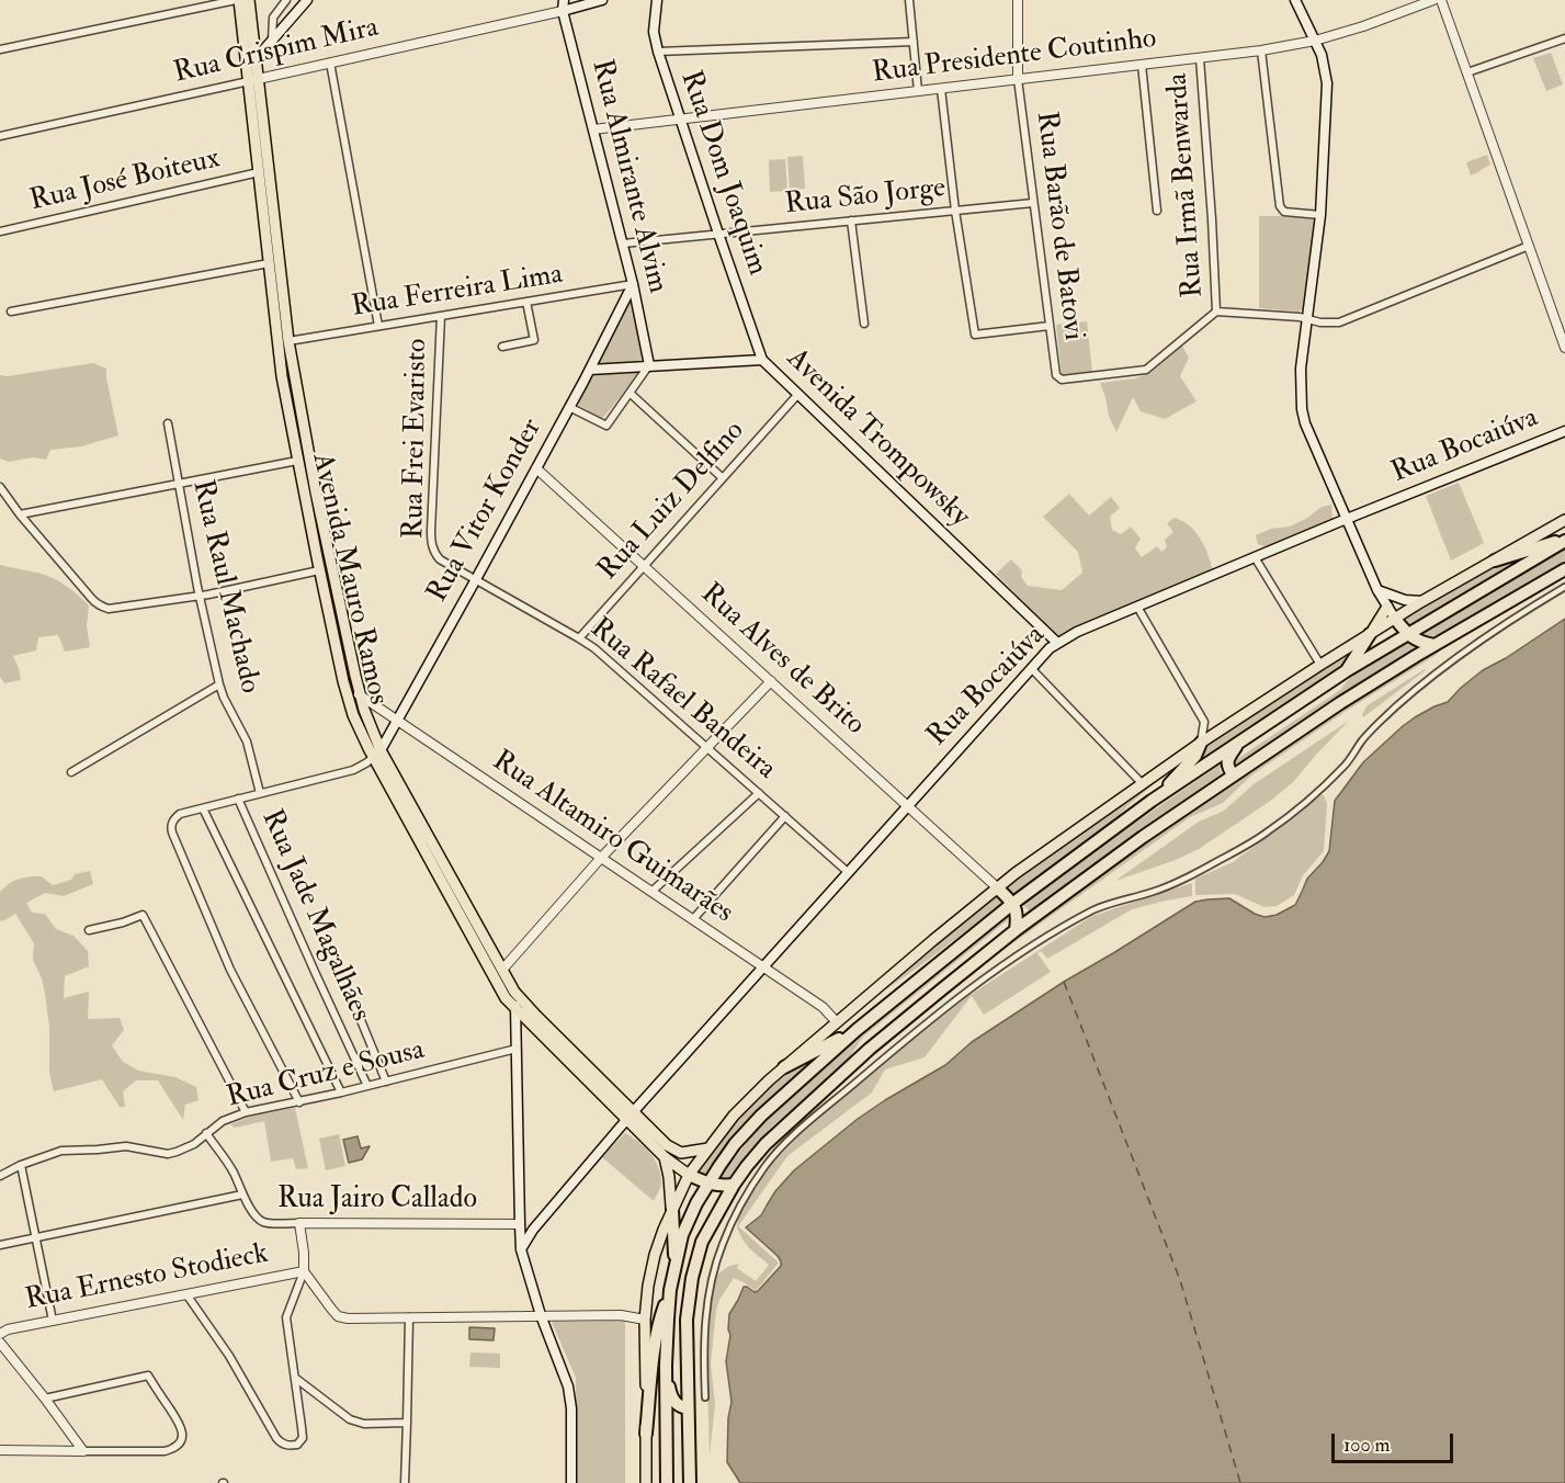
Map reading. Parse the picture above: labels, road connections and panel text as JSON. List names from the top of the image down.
{
  "streets": {
    "main road": [
      "Rua Dom Joaquim",
      "Rua Almirante Alvim",
      "Avenida Trompowsky",
      "Rua Bocaiúva",
      "Rua Vitor Konder",
      "Avenida Mauro Ramos"
    ],
    "street": [
      "Rua Crispim Mira",
      "Rua Presidente Coutinho",
      "Rua José Boiteux",
      "Rua Irmã Benwarda",
      "Rua São Jorge",
      "Rua Barão de Batovi",
      "Rua Ferreira Lima",
      "Rua Frei Evaristo",
      "Rua Luiz Delfino",
      "Rua Raul Machado",
      "Rua Alves de Brito",
      "Rua Rafael Bandeira",
      "Rua Altamiro Guimarães",
      "Rua Jade Magalhães",
      "Rua Cruz e Sousa",
      "Rua Jairo Callado",
      "Rua Ernesto Stodieck"
    ]
  },
  "crossings": [
    ["Rua Crispim Mira", "Rua Almirante Alvim"],
    ["Rua Crispim Mira", "Avenida Mauro Ramos"],
    ["Rua Presidente Coutinho", "Rua Dom Joaquim"],
    ["Rua Presidente Coutinho", "Rua Almirante Alvim"],
    ["Rua Presidente Coutinho", "Rua Irmã Benwarda"],
    ["Rua Presidente Coutinho", "Rua Barão de Batovi"],
    ["Rua Dom Joaquim", "Rua São Jorge"],
    ["Rua Dom Joaquim", "Avenida Trompowsky"],
    ["Rua Almirante Alvim", "Rua São Jorge"],
    ["Rua Almirante Alvim", "Rua Ferreira Lima"],
    ["Rua Almirante Alvim", "Avenida Trompowsky"],
    ["Rua Almirante Alvim", "Rua Vitor Konder"],
    ["Rua José Boiteux", "Avenida Mauro Ramos"],
    ["Rua Irmã Benwarda", "Rua Barão de Batovi"],
    ["Rua São Jorge", "Rua Barão de Batovi"],
    ["Rua Ferreira Lima", "Rua Frei Evaristo"],
    ["Rua Ferreira Lima", "Rua Vitor Konder"],
    ["Rua Ferreira Lima", "Avenida Mauro Ramos"],
    ["Rua Frei Evaristo", "Rua Vitor Konder"],
    ["Rua Frei Evaristo", "Rua Rafael Bandeira"],
    ["Avenida Trompowsky", "Rua Bocaiúva"],
    ["Avenida Trompowsky", "Rua Luiz Delfino"],
    ["Avenida Trompowsky", "Rua Vitor Konder"],
    ["Rua Bocaiúva", "Avenida Mauro Ramos"],
    ["Rua Bocaiúva", "Rua Alves de Brito"],
    ["Rua Bocaiúva", "Rua Rafael Bandeira"],
    ["Rua Bocaiúva", "Rua Altamiro Guimarães"],
    ["Rua Luiz Delfino", "Rua Alves de Brito"],
    ["Rua Luiz Delfino", "Rua Rafael Bandeira"],
    ["Rua Vitor Konder", "Avenida Mauro Ramos"],
    ["Rua Vitor Konder", "Rua Alves de Brito"],
    ["Rua Vitor Konder", "Rua Rafael Bandeira"],
    ["Rua Vitor Konder", "Rua Altamiro Guimarães"],
    ["Avenida Mauro Ramos", "Rua Altamiro Guimarães"],
    ["Rua Jade Magalhães", "Rua Cruz e Sousa"],
    ["Rua Cruz e Sousa", "Rua Jairo Callado"]
  ],
  "scale_bar": "100 m"
}
